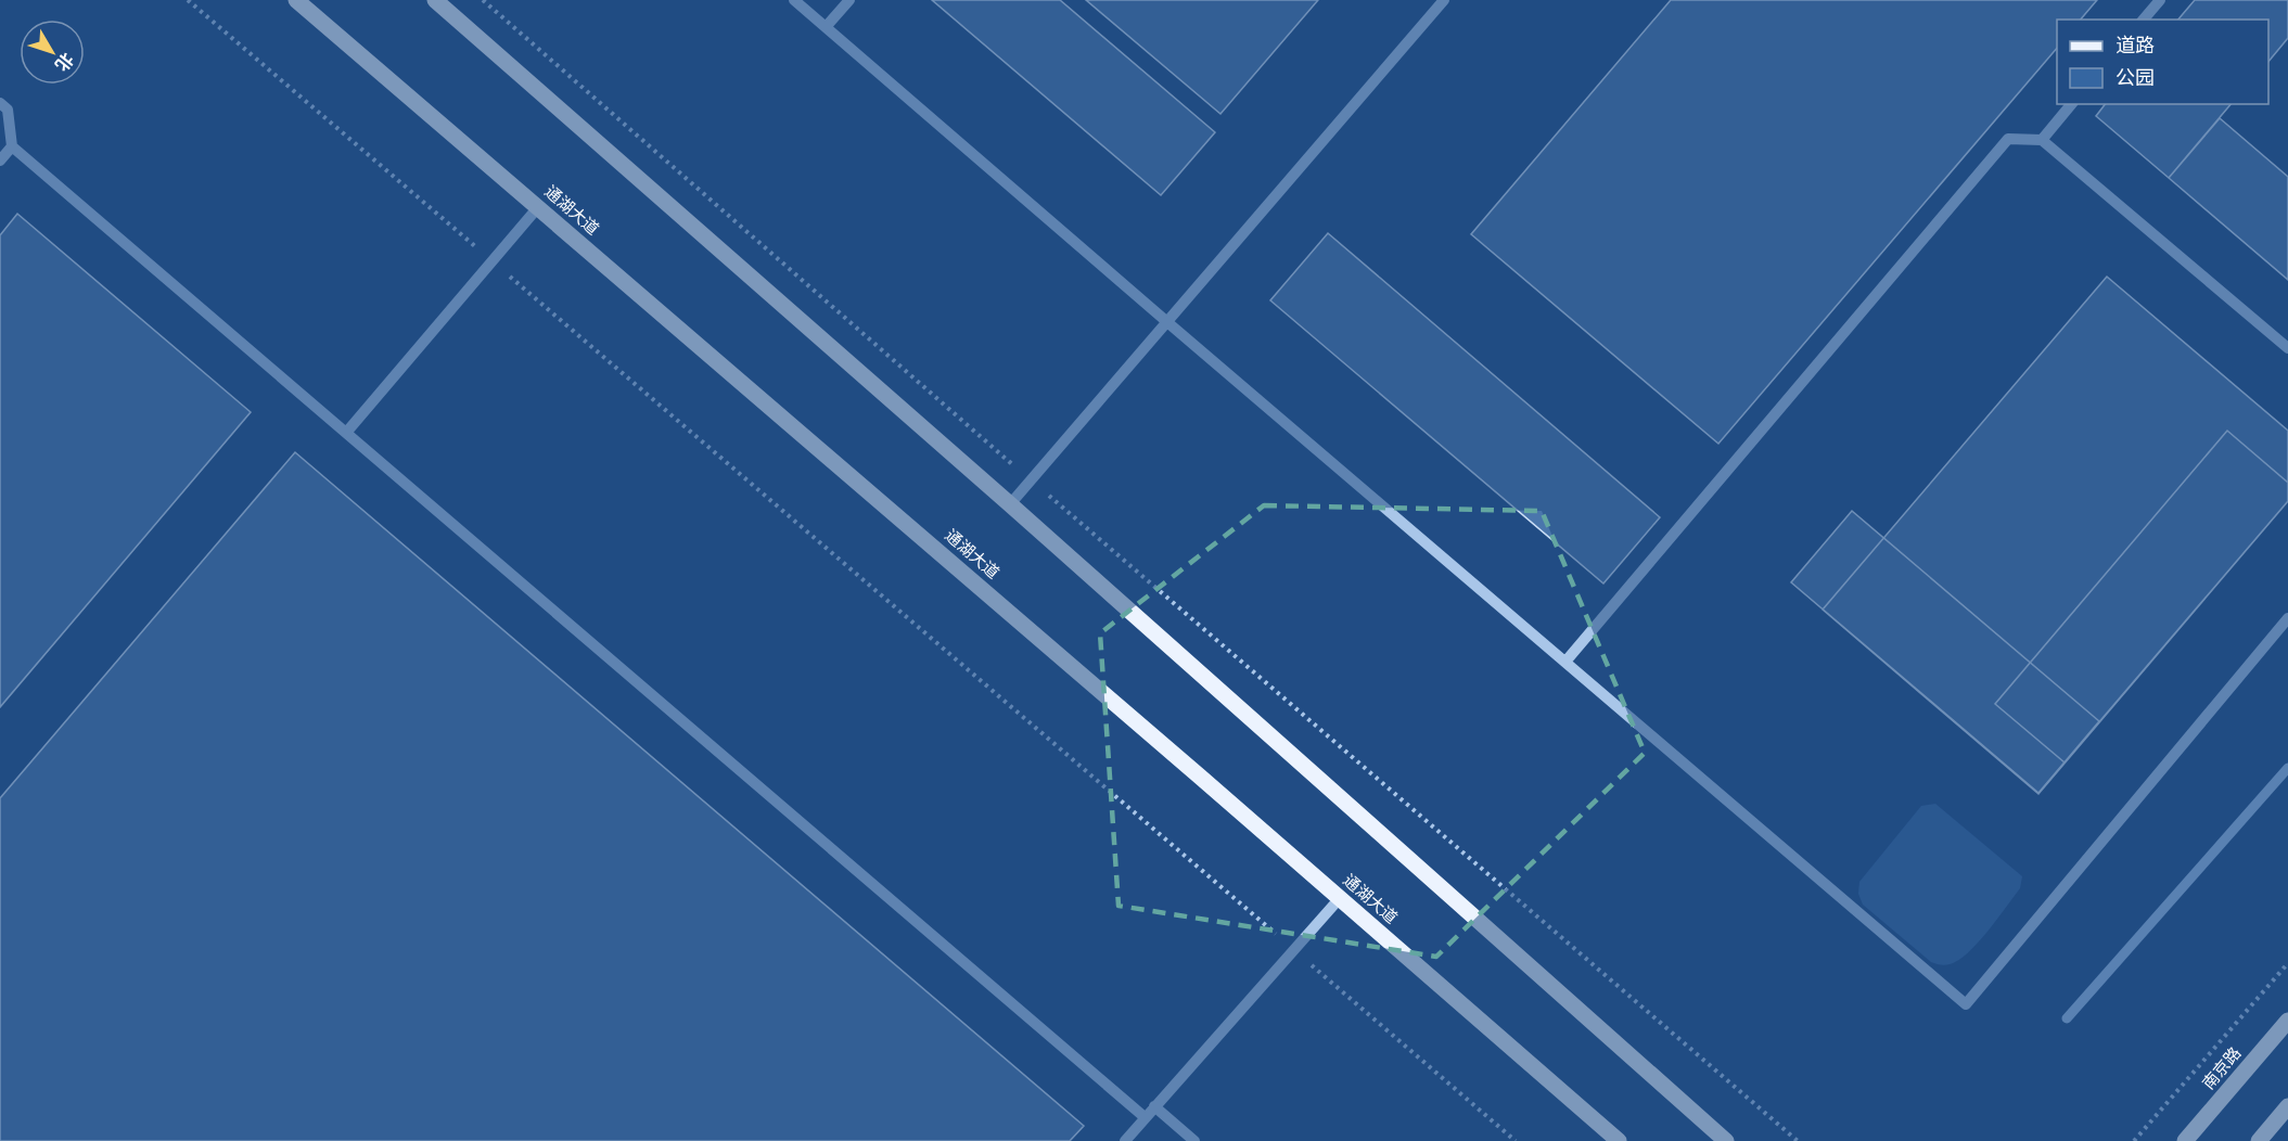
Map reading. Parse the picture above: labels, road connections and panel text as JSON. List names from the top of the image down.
{
  "streets": {
    "main road": ["通湖大道", "南京路"]
  },
  "legend": ["道路", "公园"],
  "north": "bottom right"
}
